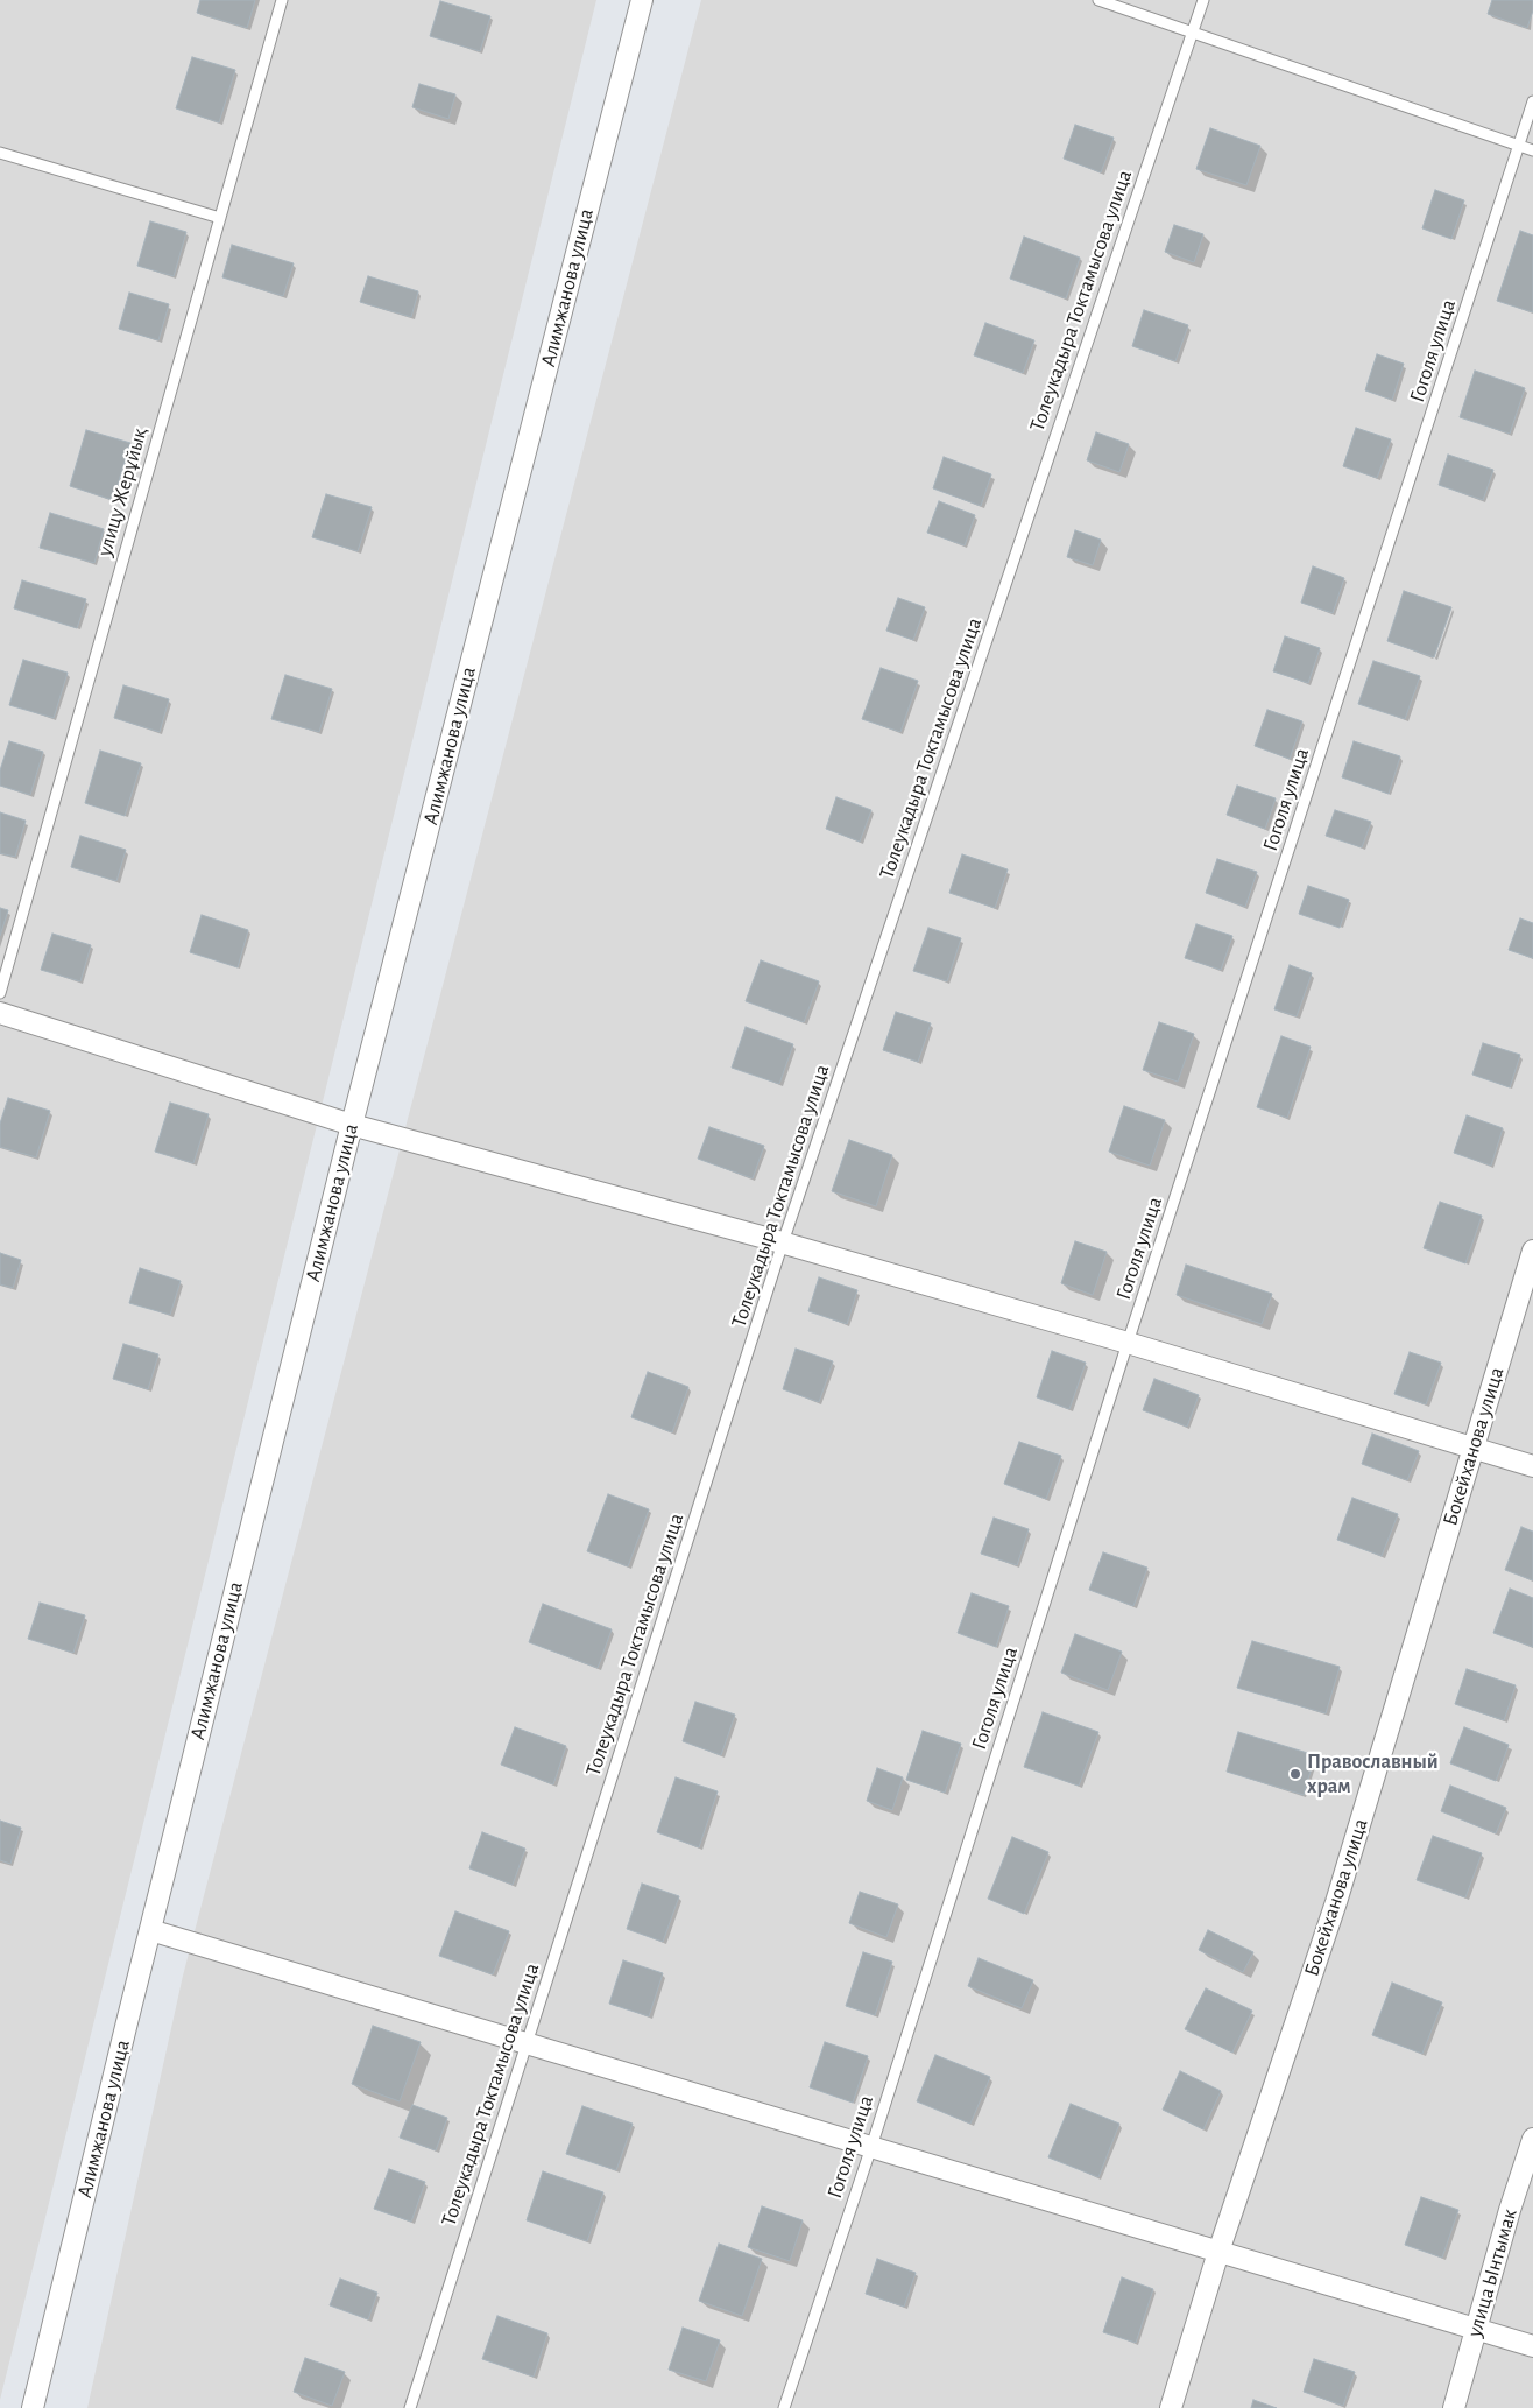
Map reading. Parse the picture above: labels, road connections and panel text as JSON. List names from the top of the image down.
{
  "streets": {
    "street": ["Алимжанова улица", "Бокейханова улица", "улица Ынтымак"],
    "lane": ["Толеукадыра Токтамысова улица", "Гоголя улица", "улицу Жерұйық"]
  },
  "places": ["Православный храм"]
}
